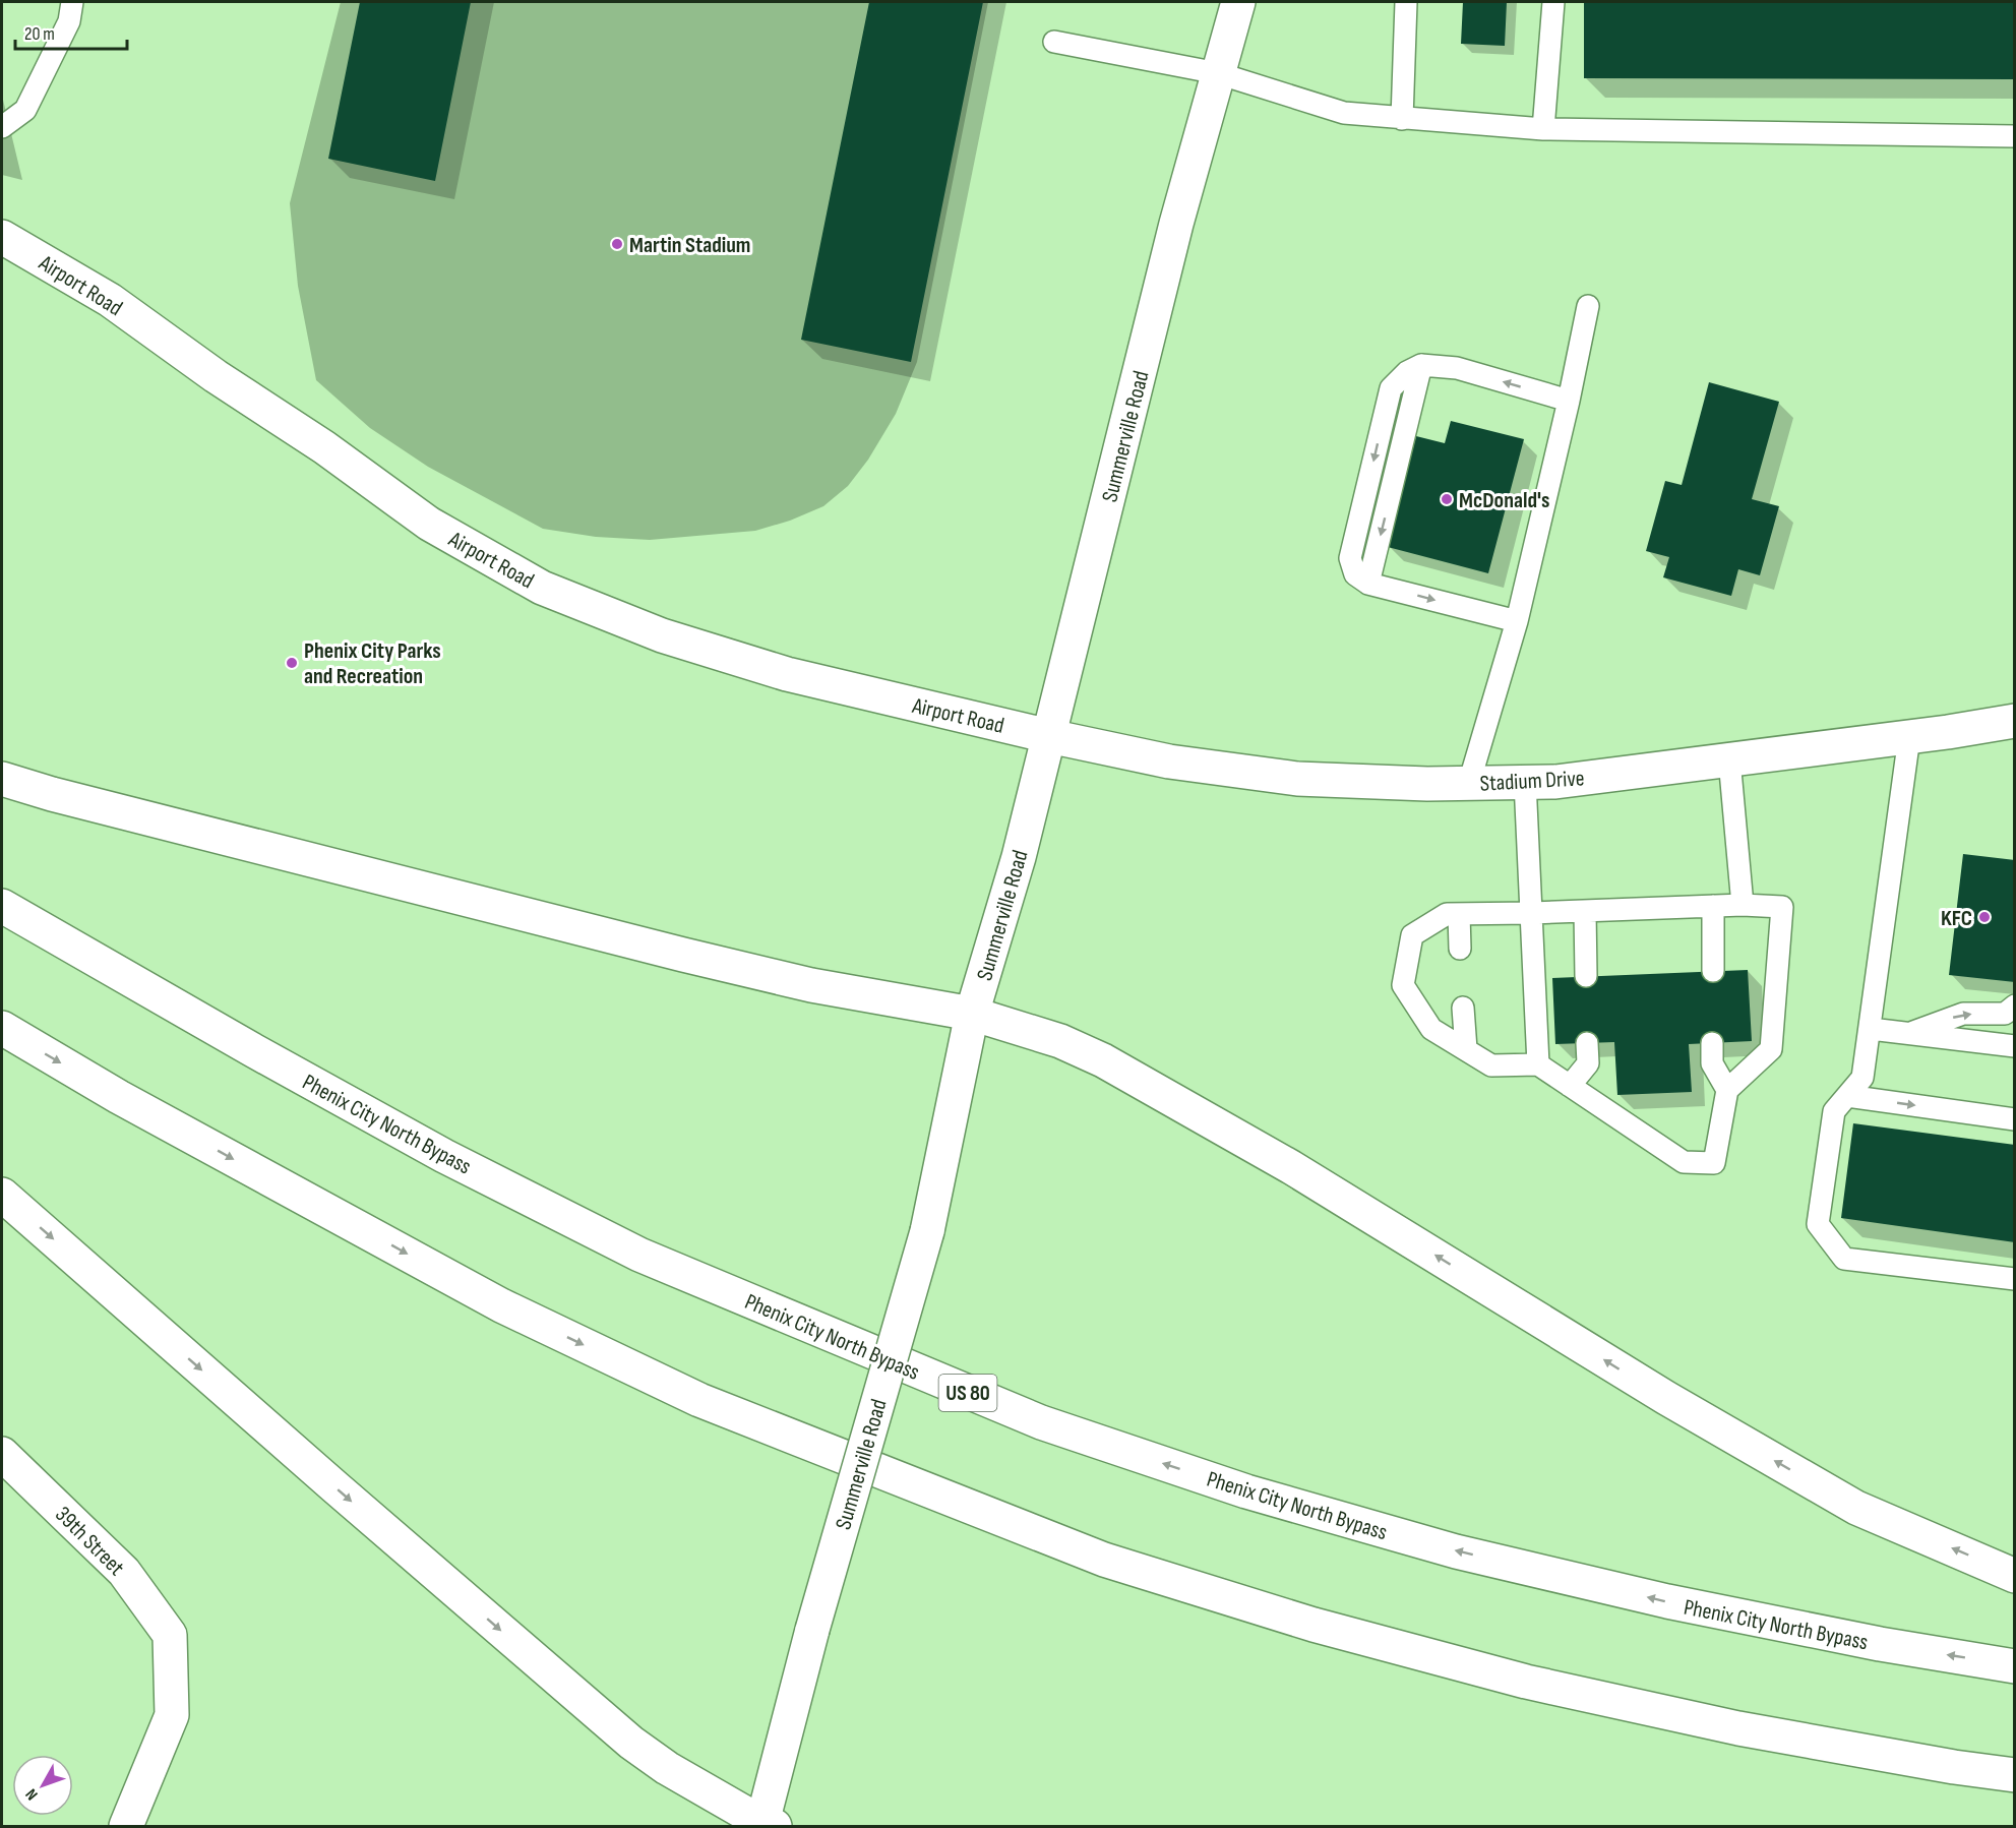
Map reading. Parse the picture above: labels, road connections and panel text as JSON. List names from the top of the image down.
{
  "streets": {
    "main road": [
      "Airport Road",
      "Summerville Road",
      "Stadium Drive",
      "Phenix City North Bypass",
      "US 80",
      "39th Street"
    ]
  },
  "crossings": [
    ["Airport Road", "Summerville Road"],
    ["Airport Road", "Stadium Drive"],
    ["Summerville Road", "Stadium Drive"]
  ],
  "places": [
    "Martin Stadium",
    "McDonald's",
    "Phenix City Parks and Recreation",
    "KFC"
  ],
  "scale_bar": "20 m",
  "north": "bottom left"
}
